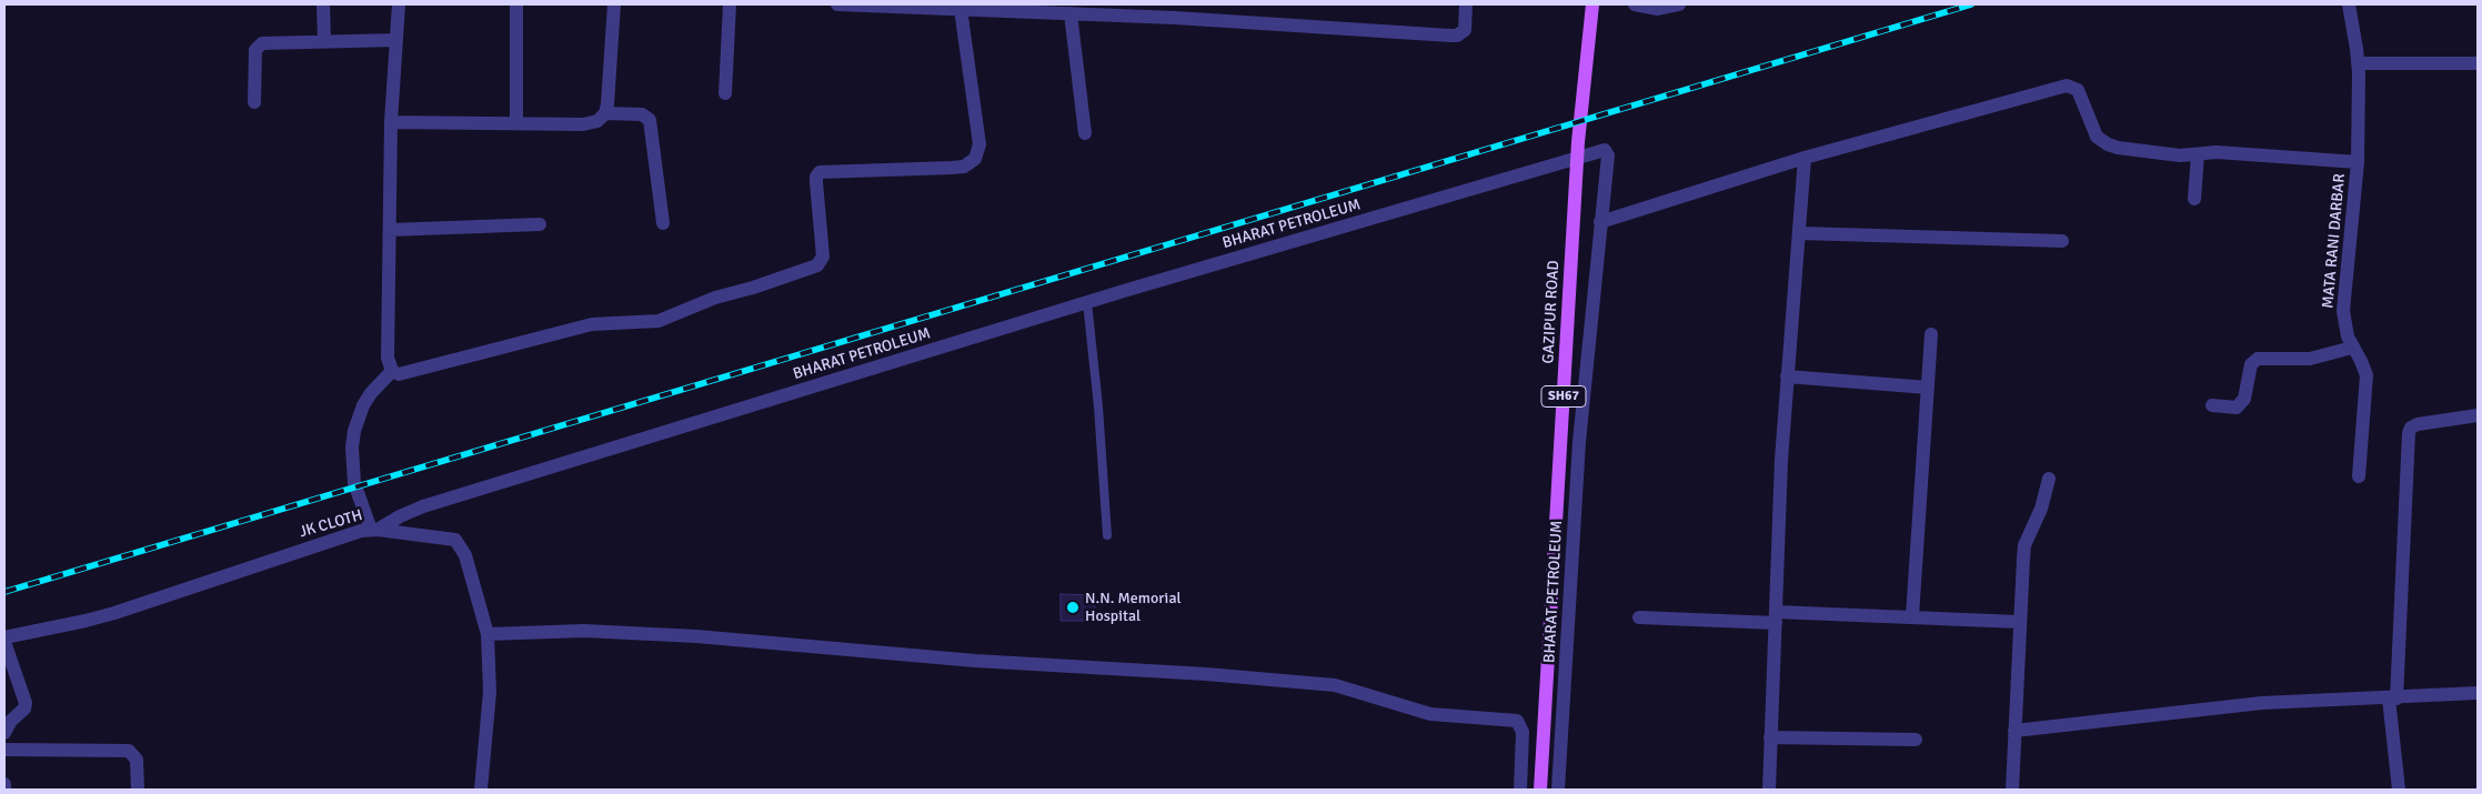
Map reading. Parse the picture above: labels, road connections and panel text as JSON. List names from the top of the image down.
{
  "streets": {
    "main road": ["GAZIPUR ROAD", "SH67"],
    "street": ["BHARAT PETROLEUM", "MATA RANI DARBAR", "JK CLOTH"]
  },
  "crossings": [
    ["BHARAT PETROLEUM", "JK CLOTH"]
  ],
  "places": ["N.N. Memorial Hospital"]
}
